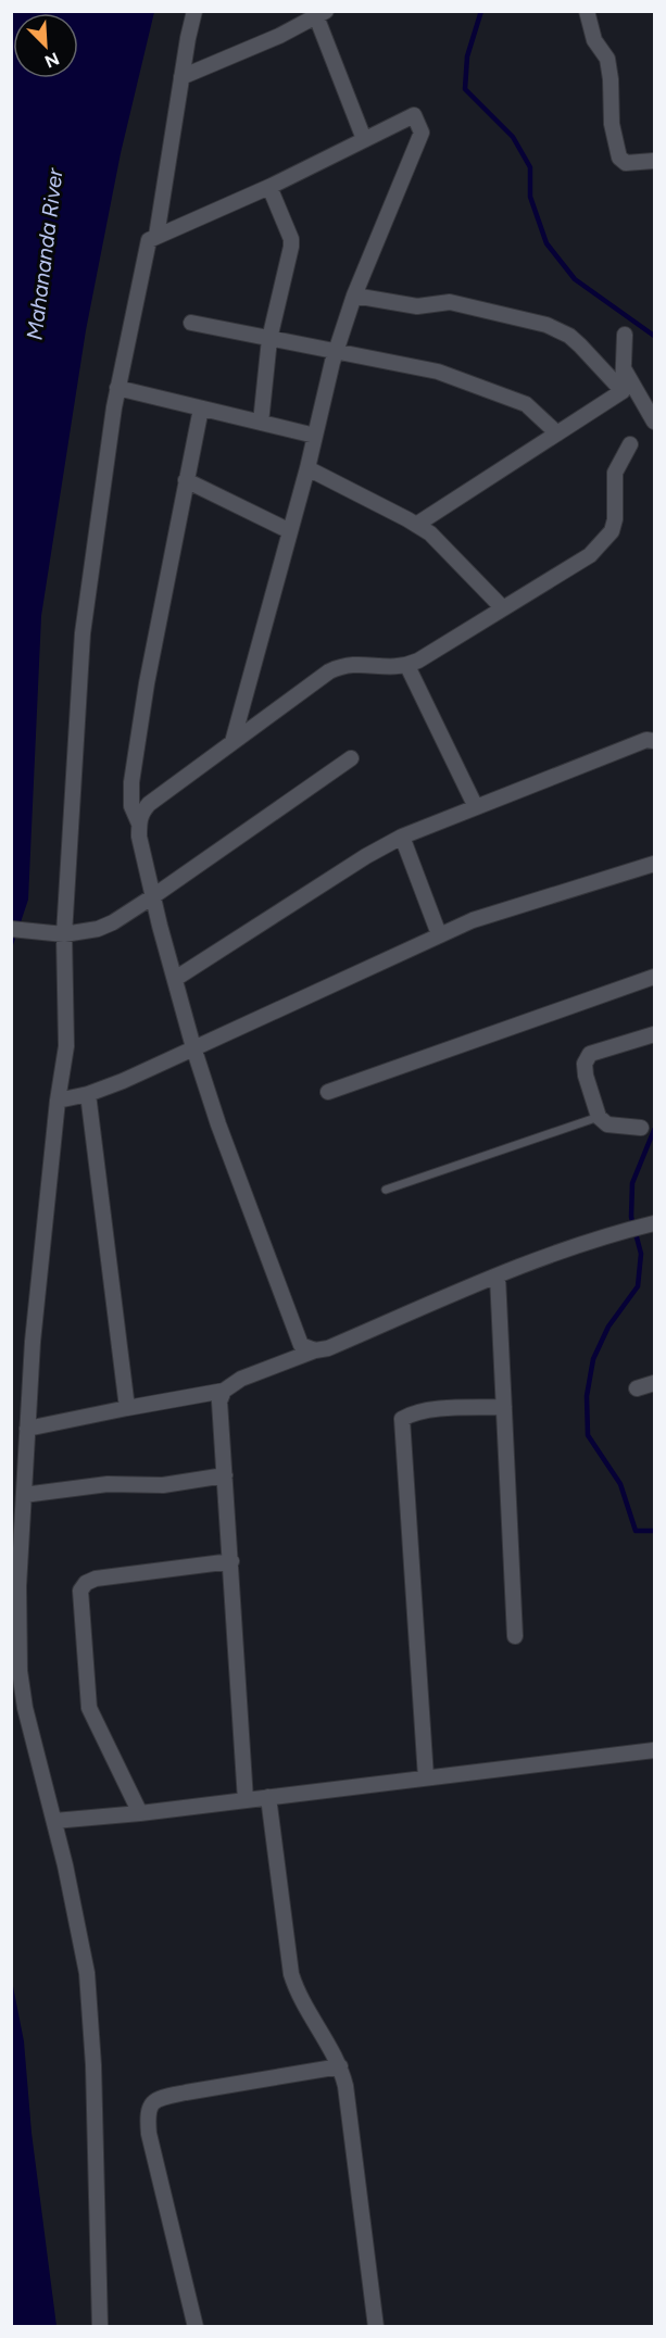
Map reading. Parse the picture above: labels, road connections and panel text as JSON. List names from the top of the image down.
{
  "water": ["Mahananda River"],
  "north": "bottom right"
}
